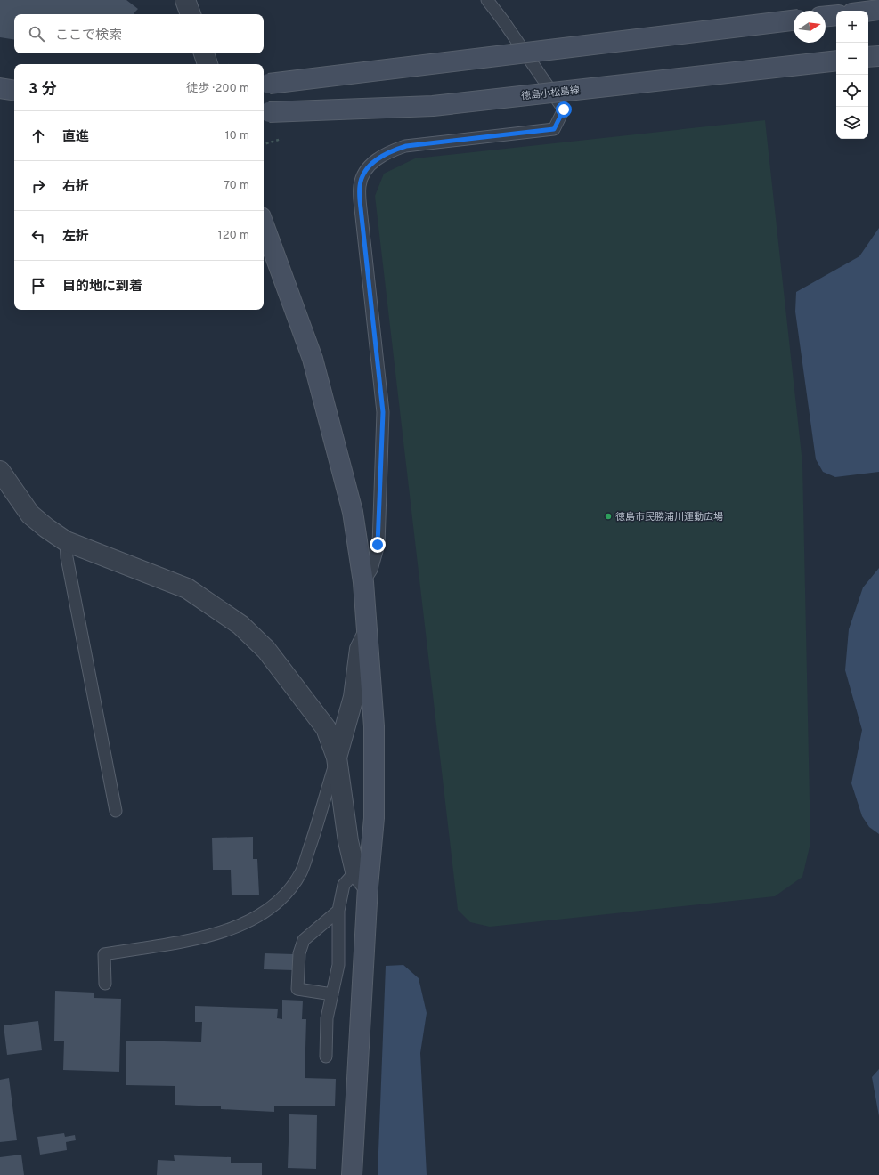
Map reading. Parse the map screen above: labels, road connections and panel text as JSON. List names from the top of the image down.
{
  "streets": {
    "main road": ["徳島小松島線"]
  },
  "places": ["徳島市民勝浦川運動広場"],
  "north": "right",
  "page": {
    "map_buttons": ["+", "−"],
    "search": "ここで検索",
    "heading": ["3 分", "徒歩 · 200 m"],
    "list": [
      ["直進", "10 m"],
      ["右折", "70 m"],
      ["左折", "120 m"],
      "目的地に到着"
    ]
  }
}
